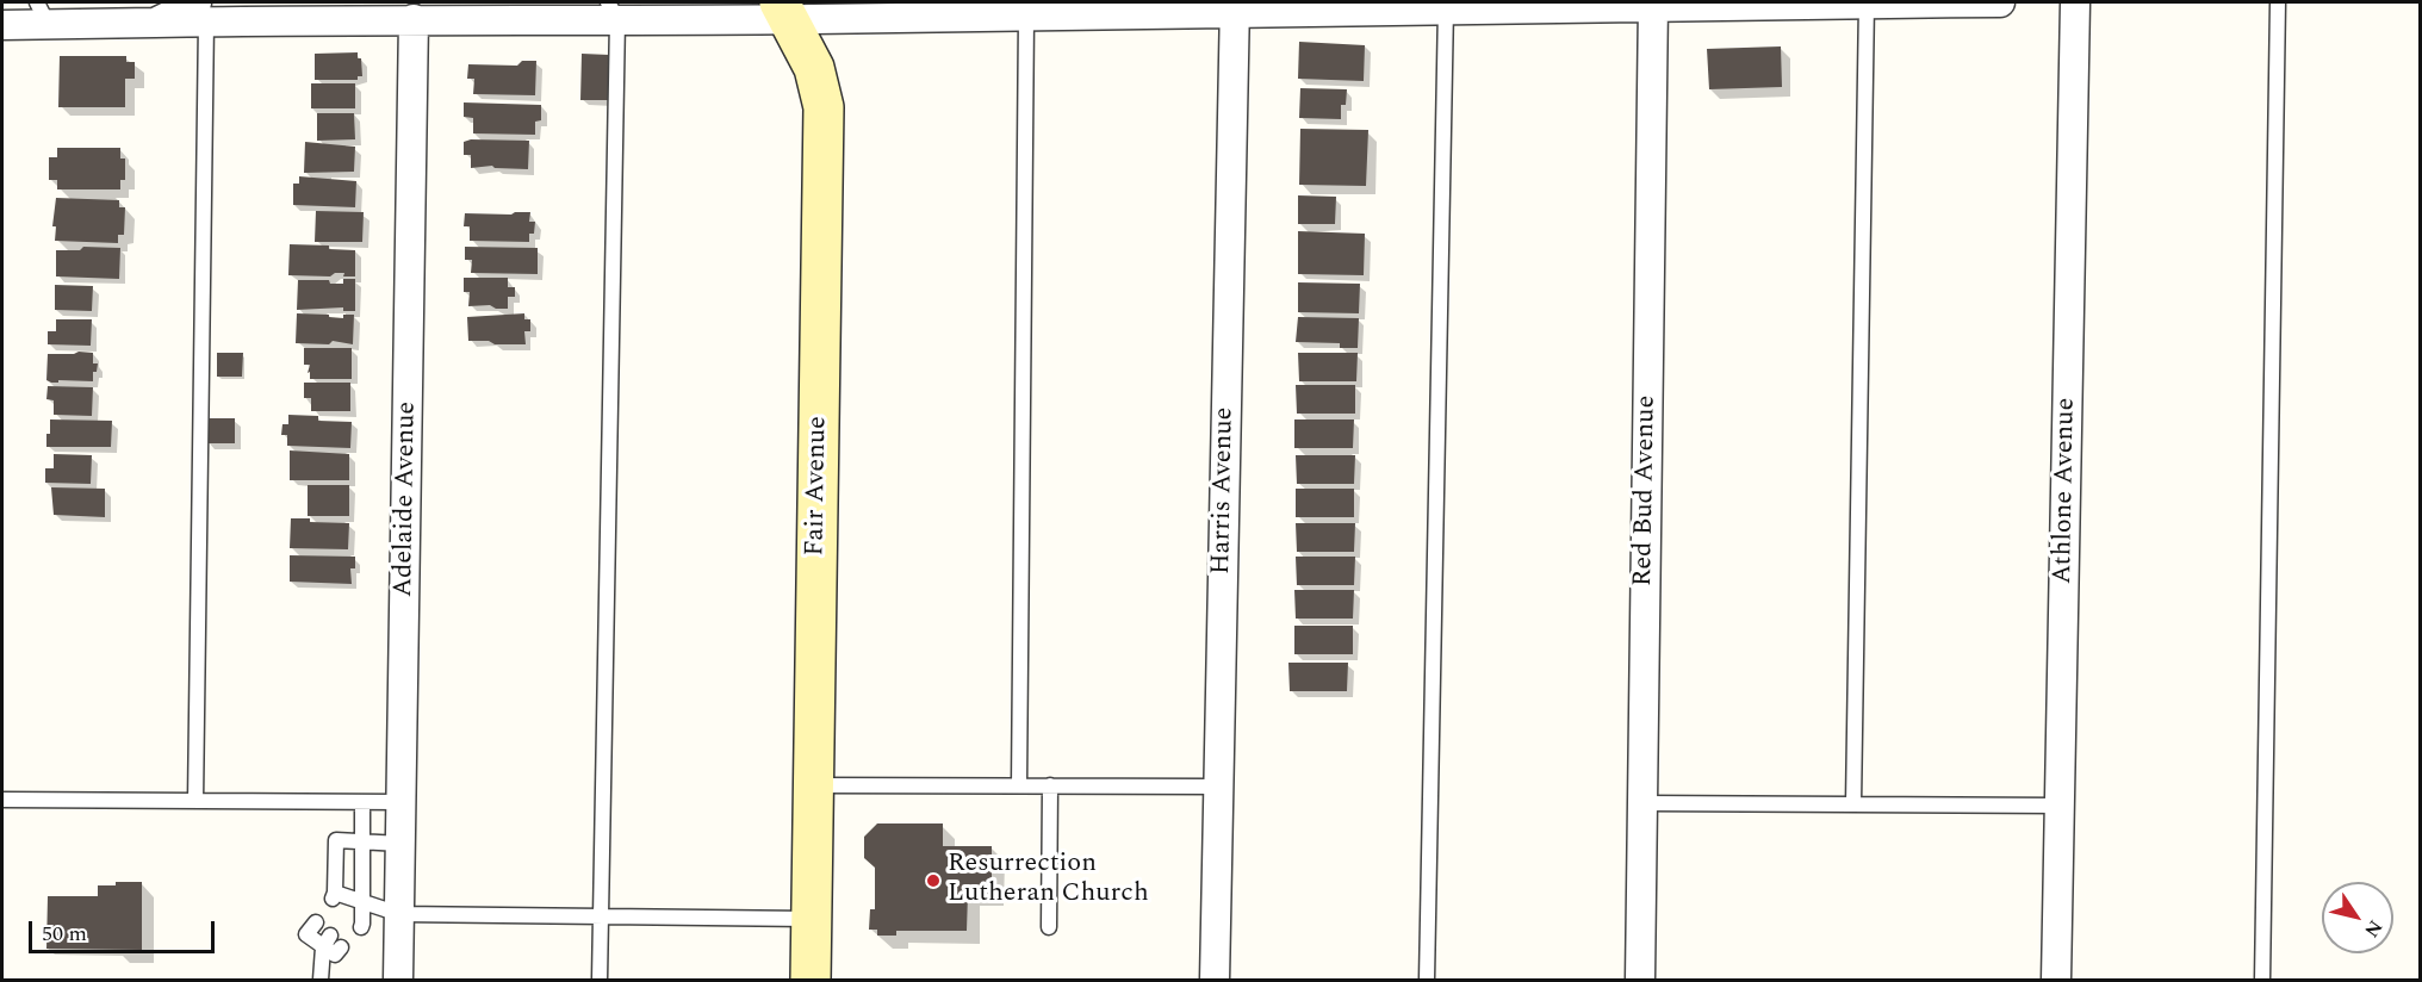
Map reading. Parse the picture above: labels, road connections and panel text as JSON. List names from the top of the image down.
{
  "streets": {
    "street": [
      "Fair Avenue",
      "Harris Avenue",
      "Red Bud Avenue",
      "Athlone Avenue",
      "Adelaide Avenue"
    ]
  },
  "places": ["Resurrection Lutheran Church"],
  "scale_bar": "50 m",
  "north": "bottom right"
}
